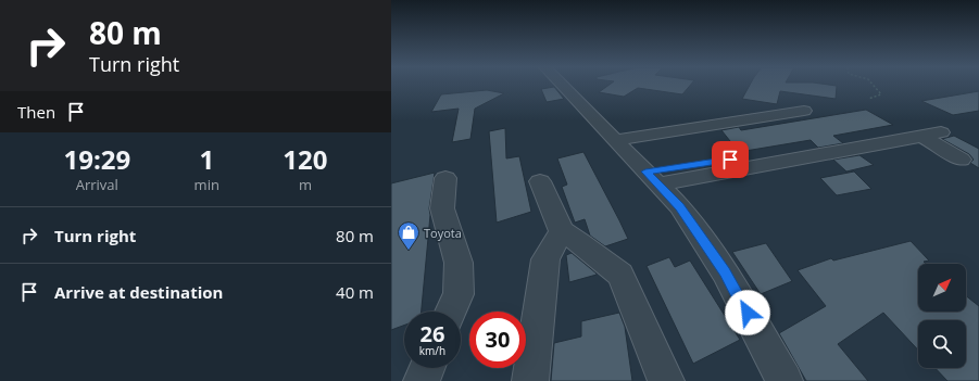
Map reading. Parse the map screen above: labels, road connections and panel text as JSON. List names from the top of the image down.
{
  "places": {
    "shop": ["Toyota"]
  },
  "north": "top right",
  "page": {
    "turn": ["80 m", "Turn right"],
    "then": "Then",
    "eta": [
      "19:29",
      "Arrival",
      "1",
      "min",
      "120",
      "m"
    ],
    "list": [
      {
        "name": "Turn right",
        "value": "80 m"
      },
      {
        "name": "Arrive at destination",
        "value": "40 m"
      }
    ],
    "speed": "26 km/h",
    "limit": "30"
  }
}
